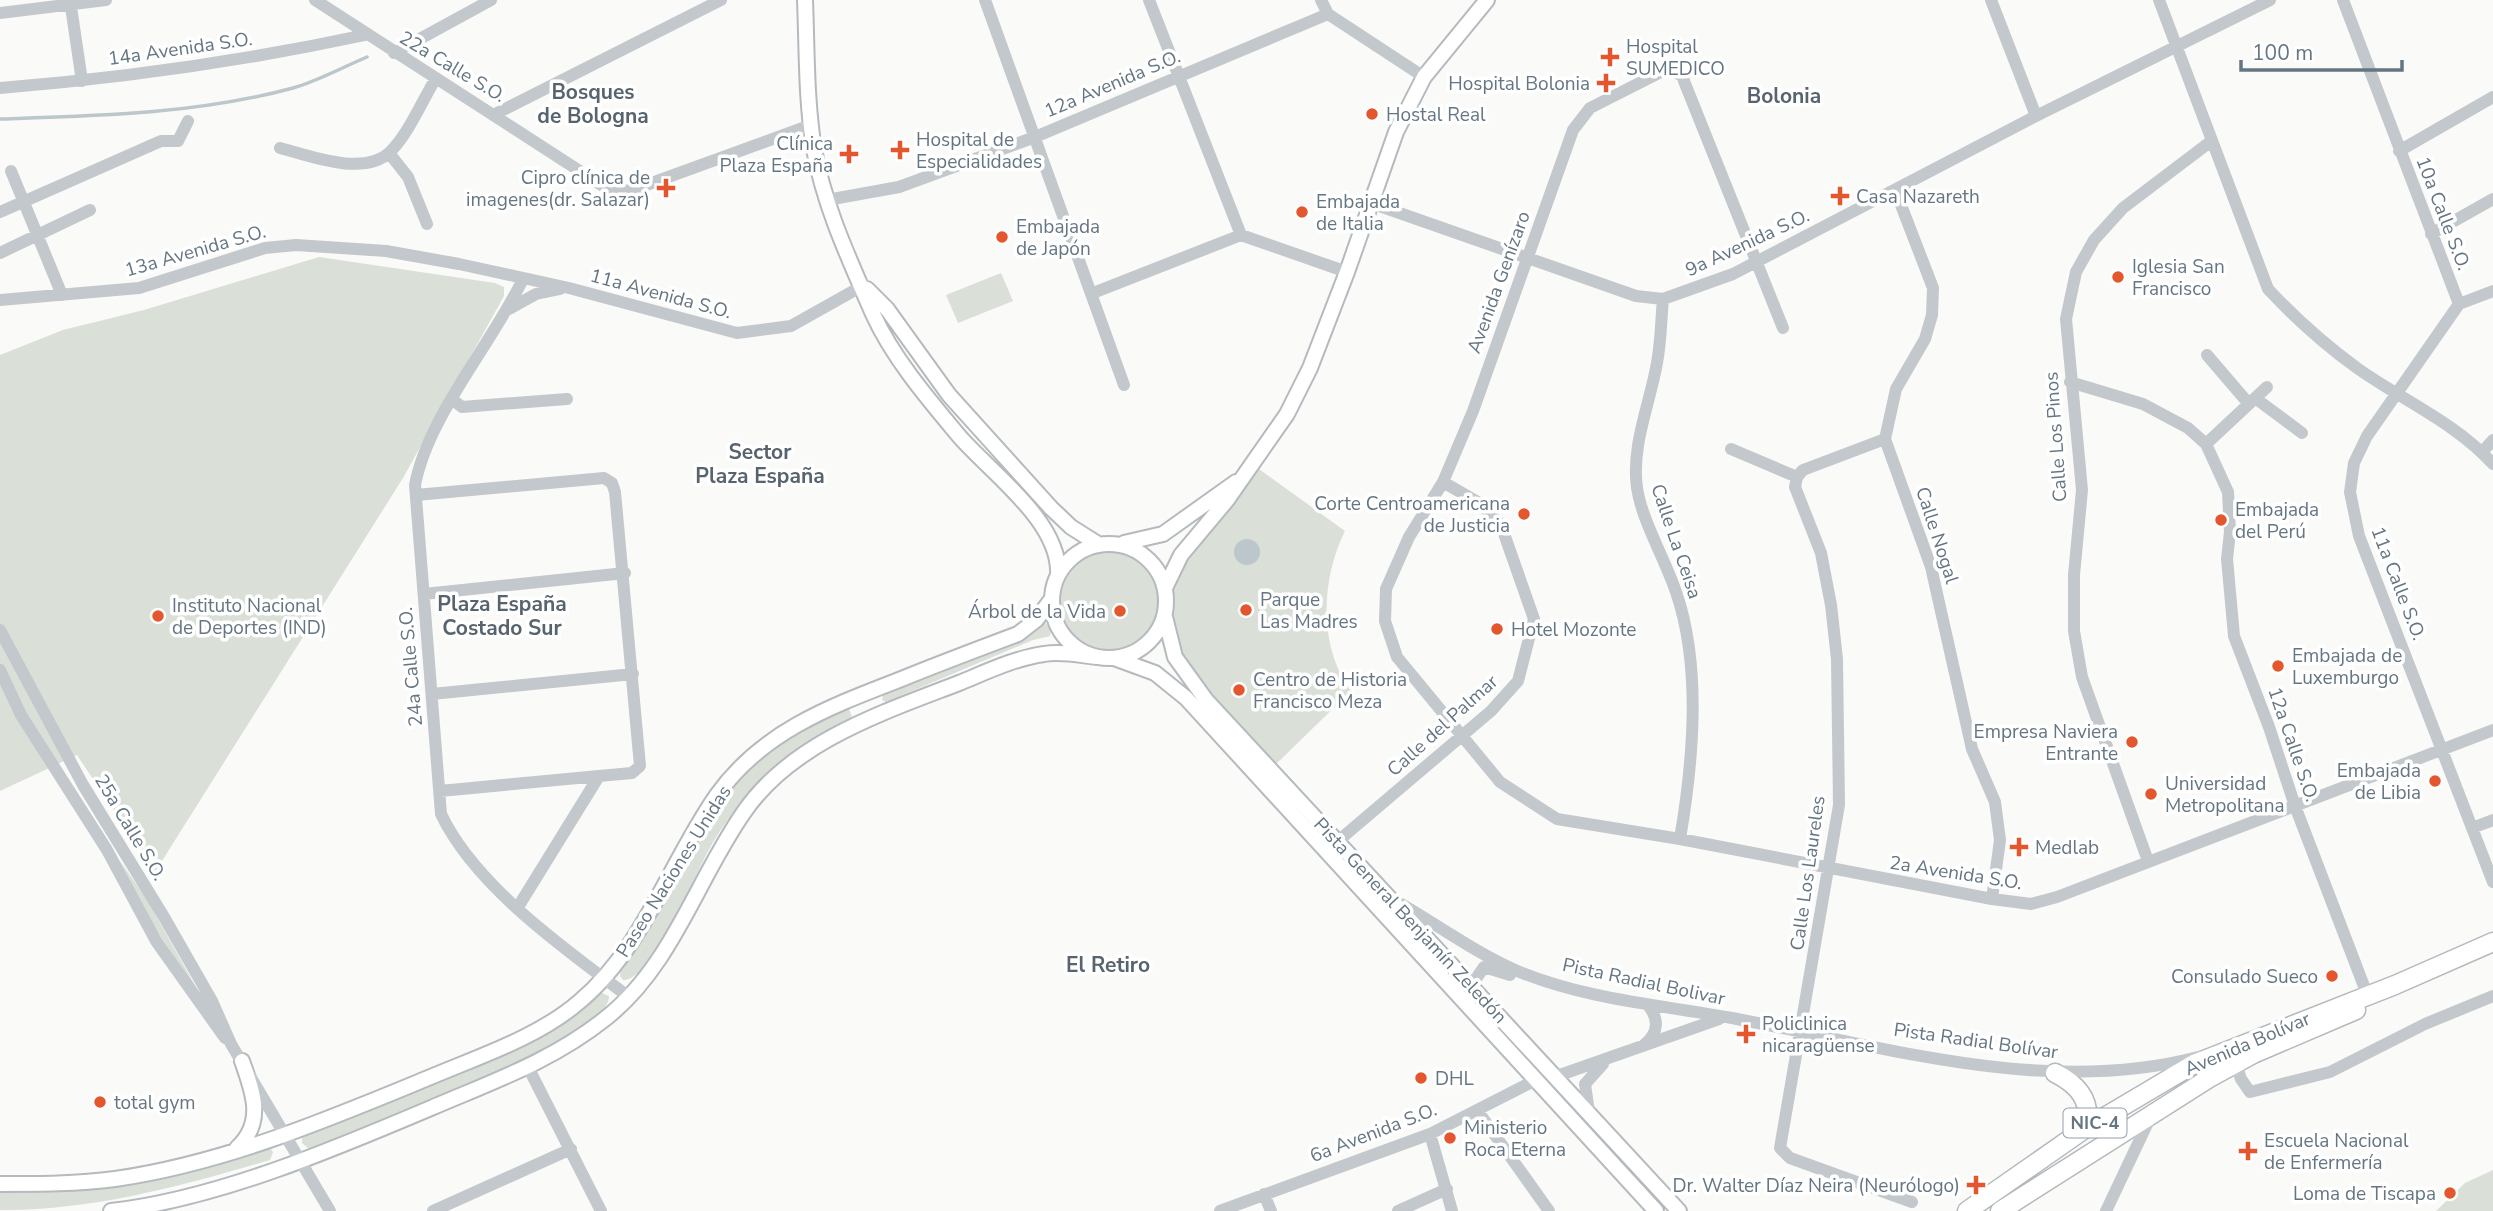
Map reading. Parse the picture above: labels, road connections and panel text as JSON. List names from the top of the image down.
{
  "streets": {
    "highway": ["Avenida Bolívar", "NIC-4"],
    "main road": ["Paseo Naciones Unidas", "Pista General Benjamín Zeledón"],
    "street": [
      "14a Avenida S.O.",
      "22a Calle S.O.",
      "12a Avenida S.O.",
      "10a Calle S.O.",
      "9a Avenida S.O.",
      "13a Avenida S.O.",
      "Avenida Genízaro",
      "11a Avenida S.O.",
      "Calle Los Pinos",
      "Calle Nogal",
      "Calle La Ceisa",
      "11a Calle S.O.",
      "24a Calle S.O.",
      "Calle del Palmar",
      "12a Calle S.O.",
      "25a Calle S.O.",
      "2a Avenida S.O.",
      "Calle Los Laureles",
      "Pista Radial Bolivar",
      "Pista Radial Bolívar",
      "6a Avenida S.O."
    ]
  },
  "crossings": [
    ["14a Avenida S.O.", "22a Calle S.O."],
    ["9a Avenida S.O.", "Avenida Genízaro"],
    ["9a Avenida S.O.", "Calle La Ceisa"],
    ["13a Avenida S.O.", "11a Avenida S.O."],
    ["13a Avenida S.O.", "24a Calle S.O."],
    ["Avenida Genízaro", "Calle del Palmar"],
    ["Avenida Genízaro", "2a Avenida S.O."],
    ["11a Avenida S.O.", "24a Calle S.O."],
    ["Calle Los Pinos", "12a Calle S.O."],
    ["Calle Los Pinos", "2a Avenida S.O."],
    ["Calle Nogal", "2a Avenida S.O."],
    ["Calle La Ceisa", "2a Avenida S.O."],
    ["11a Calle S.O.", "2a Avenida S.O."],
    ["24a Calle S.O.", "Paseo Naciones Unidas"],
    ["Calle del Palmar", "2a Avenida S.O."],
    ["Calle del Palmar", "Pista General Benjamín Zeledón"],
    ["12a Calle S.O.", "2a Avenida S.O."],
    ["12a Calle S.O.", "Avenida Bolívar"],
    ["25a Calle S.O.", "Paseo Naciones Unidas"],
    ["Paseo Naciones Unidas", "Pista General Benjamín Zeledón"],
    ["2a Avenida S.O.", "Calle Los Laureles"],
    ["Calle Los Laureles", "Pista Radial Bolívar"],
    ["Pista General Benjamín Zeledón", "Pista Radial Bolivar"],
    ["Pista General Benjamín Zeledón", "6a Avenida S.O."],
    ["Pista Radial Bolivar", "Pista Radial Bolívar"],
    ["Pista Radial Bolívar", "Avenida Bolívar"]
  ],
  "districts": [
    "Bosques de Bologna",
    "Bolonia",
    "Sector Plaza España",
    "Plaza España Costado Sur",
    "El Retiro"
  ],
  "places": {
    "health": [
      "Hospital SUMEDICO",
      "Hospital Bolonia",
      "Hospital de Especialidades",
      "Clínica Plaza España",
      "Cipro clínica de imagenes(dr. Salazar)",
      "Casa Nazareth",
      "Medlab",
      "Policlinica nicaragüense",
      "Escuela Nacional de Enfermería",
      "Dr. Walter Díaz Neira (Neurólogo)"
    ],
    "other": [
      "Hostal Real",
      "Embajada de Italia",
      "Embajada de Japón",
      "Iglesia San Francisco",
      "Corte Centroamericana de Justicia",
      "Embajada del Perú",
      "Parque Las Madres",
      "Árbol de la Vida",
      "Instituto Nacional de Deportes (IND)",
      "Hotel Mozonte",
      "Embajada de Luxemburgo",
      "Centro de Historia Francisco Meza",
      "Empresa Naviera Entrante",
      "Embajada de Libia",
      "Universidad Metropolitana",
      "Consulado Sueco",
      "DHL",
      "total gym",
      "Ministerio Roca Eterna",
      "Loma de Tiscapa"
    ]
  },
  "scale_bar": "100 m"
}
